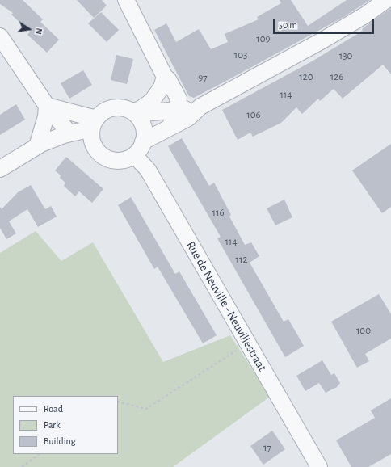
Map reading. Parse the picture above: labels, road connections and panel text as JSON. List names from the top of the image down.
{
  "streets": {
    "street": ["Rue de Neuville - Neuvillestraat"]
  },
  "house_numbers": [
    "109",
    "103",
    "130",
    "120",
    "126",
    "97",
    "114",
    "106",
    "116",
    "114",
    "112",
    "100",
    "17"
  ],
  "legend": ["Road", "Park", "Building"],
  "scale_bar": "50 m",
  "north": "right"
}
